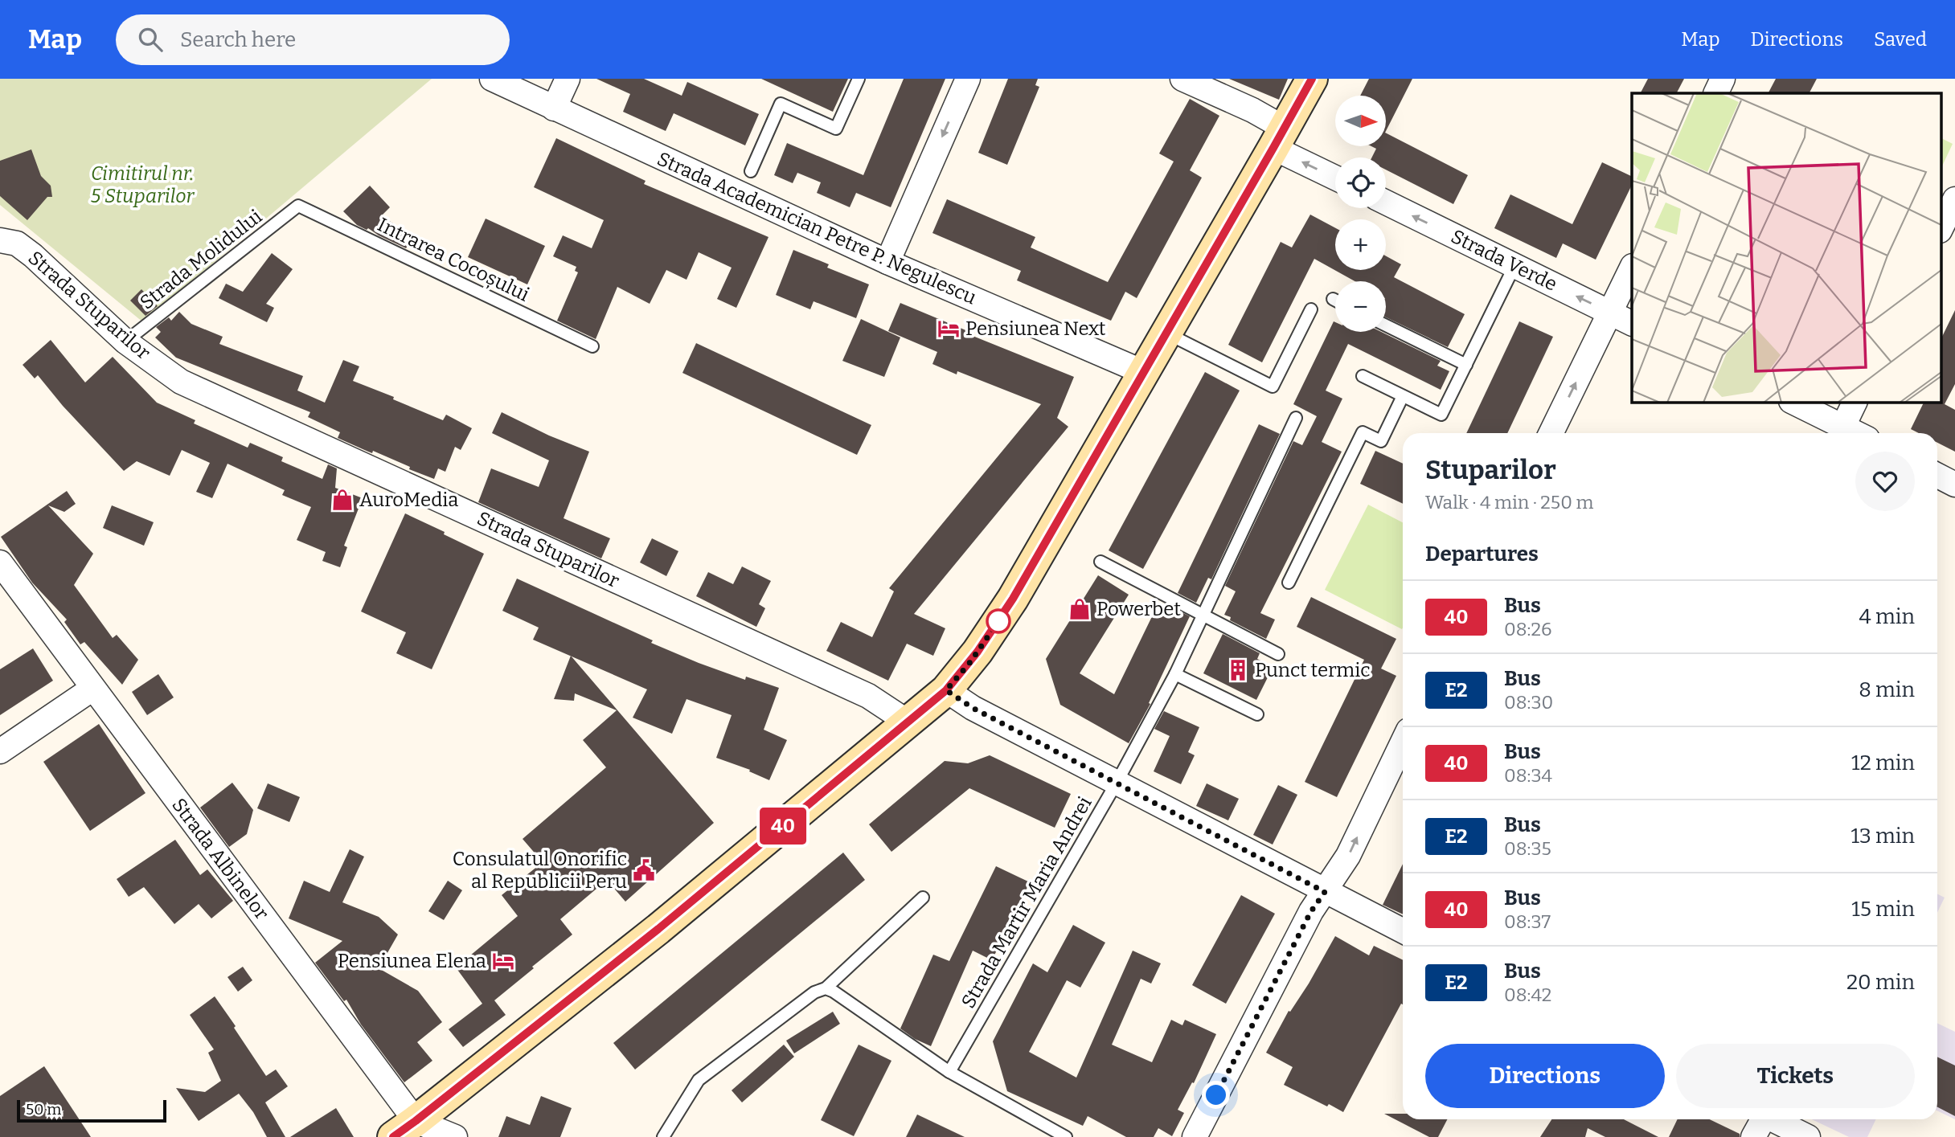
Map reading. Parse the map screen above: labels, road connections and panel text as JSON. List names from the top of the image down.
{
  "streets": {
    "street": [
      "Strada Academician Petre P. Negulescu",
      "Strada Verde",
      "Strada Stuparilor",
      "Strada Albinelor"
    ],
    "lane": ["Strada Molidului", "Intrarea Cocoșului", "Strada Martir Maria Andrei"]
  },
  "crossings": [
    ["Strada Molidului", "Intrarea Cocoșului"],
    ["Strada Molidului", "Strada Stuparilor"]
  ],
  "one_way": ["Strada Verde"],
  "parks": ["Cimitirul nr. 5 Stuparilor"],
  "places": {
    "hotel": ["Pensiunea Next", "Pensiunea Elena"],
    "shop": ["AuroMedia", "Powerbet"],
    "building": ["Punct termic"],
    "public building": ["Consulatul Onorific al Republicii Peru"]
  },
  "lines": ["bus line 40"],
  "scale_bar": "50 m",
  "north": "right",
  "page": {
    "header": "Map",
    "search": "Search here",
    "nav": ["Map", "Directions", "Saved"],
    "on_map": "40",
    "map_buttons": ["+", "−"],
    "heading": [
      ["Stuparilor", "Walk · 4 min · 250 m"],
      "Departures"
    ],
    "list": [
      {
        "mark": "40",
        "name": "Bus",
        "note": "08:26",
        "value": "4 min"
      },
      {
        "mark": "E2",
        "name": "Bus",
        "note": "08:30",
        "value": "8 min"
      },
      {
        "mark": "40",
        "name": "Bus",
        "note": "08:34",
        "value": "12 min"
      },
      {
        "mark": "E2",
        "name": "Bus",
        "note": "08:35",
        "value": "13 min"
      },
      {
        "mark": "40",
        "name": "Bus",
        "note": "08:37",
        "value": "15 min"
      },
      {
        "mark": "E2",
        "name": "Bus",
        "note": "08:42",
        "value": "20 min"
      }
    ],
    "buttons": ["Directions", "Tickets"],
    "scale": "50 m"
  }
}
